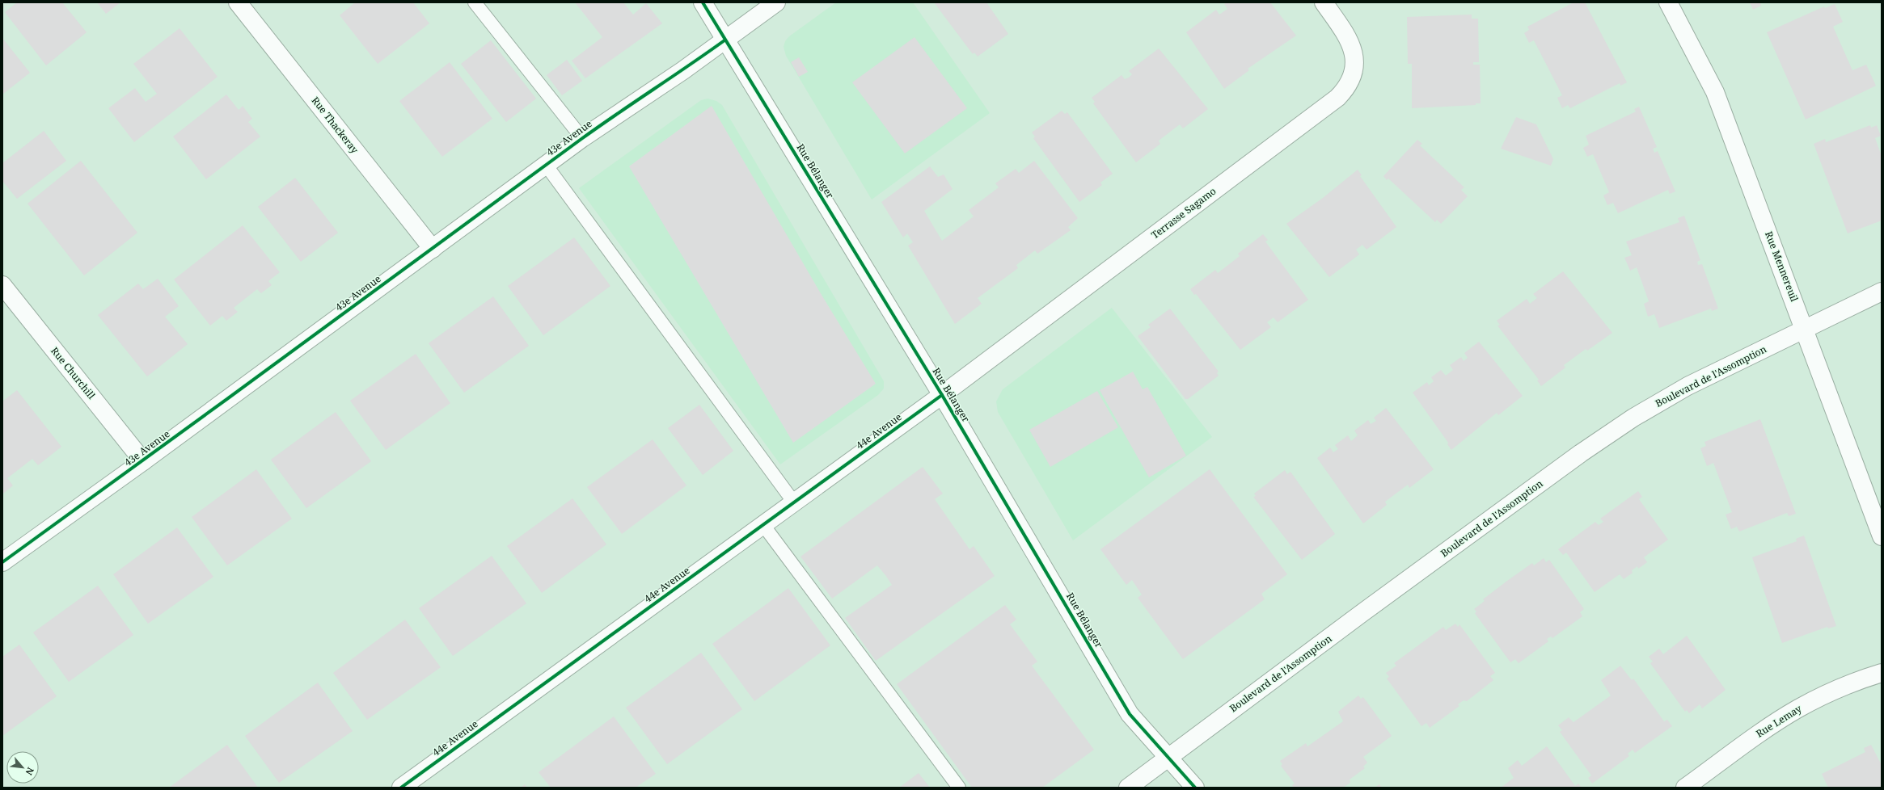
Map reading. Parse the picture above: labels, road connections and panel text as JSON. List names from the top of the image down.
{
  "streets": {
    "street": [
      "Rue Thackeray",
      "43e Avenue",
      "Rue Bélanger",
      "Terrasse Sagamo",
      "Rue Mennereuil",
      "Rue Churchill",
      "Boulevard de l'Assomption",
      "44e Avenue",
      "Rue Lemay"
    ]
  },
  "crossings": [
    ["Rue Thackeray", "43e Avenue"],
    ["43e Avenue", "Rue Bélanger"],
    ["43e Avenue", "Rue Churchill"],
    ["Rue Bélanger", "Terrasse Sagamo"],
    ["Rue Bélanger", "Boulevard de l'Assomption"],
    ["Rue Bélanger", "44e Avenue"],
    ["Terrasse Sagamo", "44e Avenue"],
    ["Rue Mennereuil", "Boulevard de l'Assomption"]
  ],
  "north": "bottom right"
}
